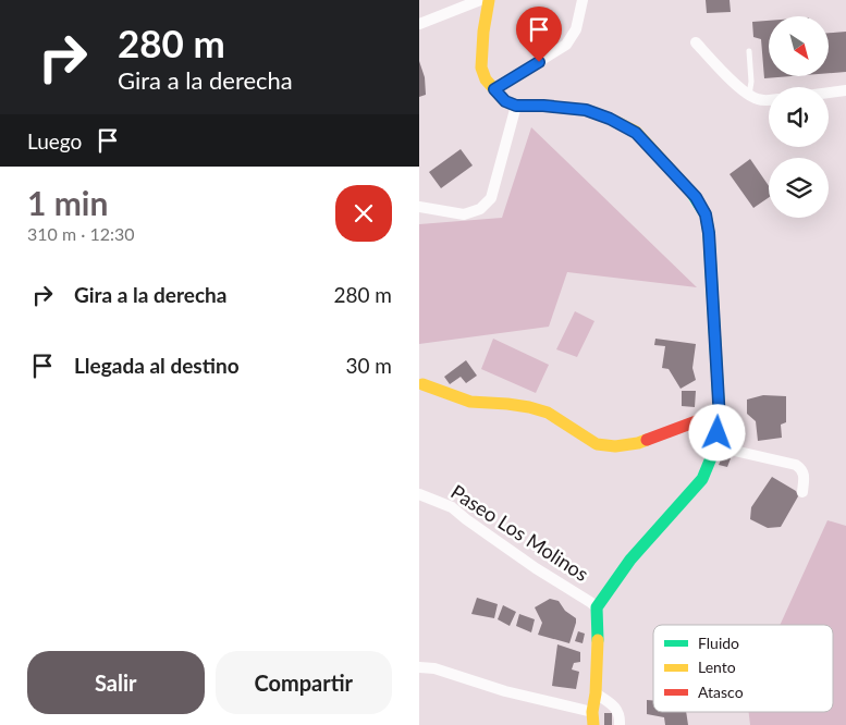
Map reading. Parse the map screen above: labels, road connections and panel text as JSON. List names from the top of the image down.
{
  "streets": {
    "street": ["Paseo Los Molinos"]
  },
  "legend": ["Fluido", "Lento", "Atasco"],
  "north": "bottom right",
  "page": {
    "turn": ["280 m", "Gira a la derecha"],
    "then": "Luego",
    "heading": ["1 min", "310 m · 12:30"],
    "list": [
      {
        "name": "Gira a la derecha",
        "value": "280 m"
      },
      {
        "name": "Llegada al destino",
        "value": "30 m"
      }
    ],
    "buttons": ["Salir", "Compartir"]
  }
}
